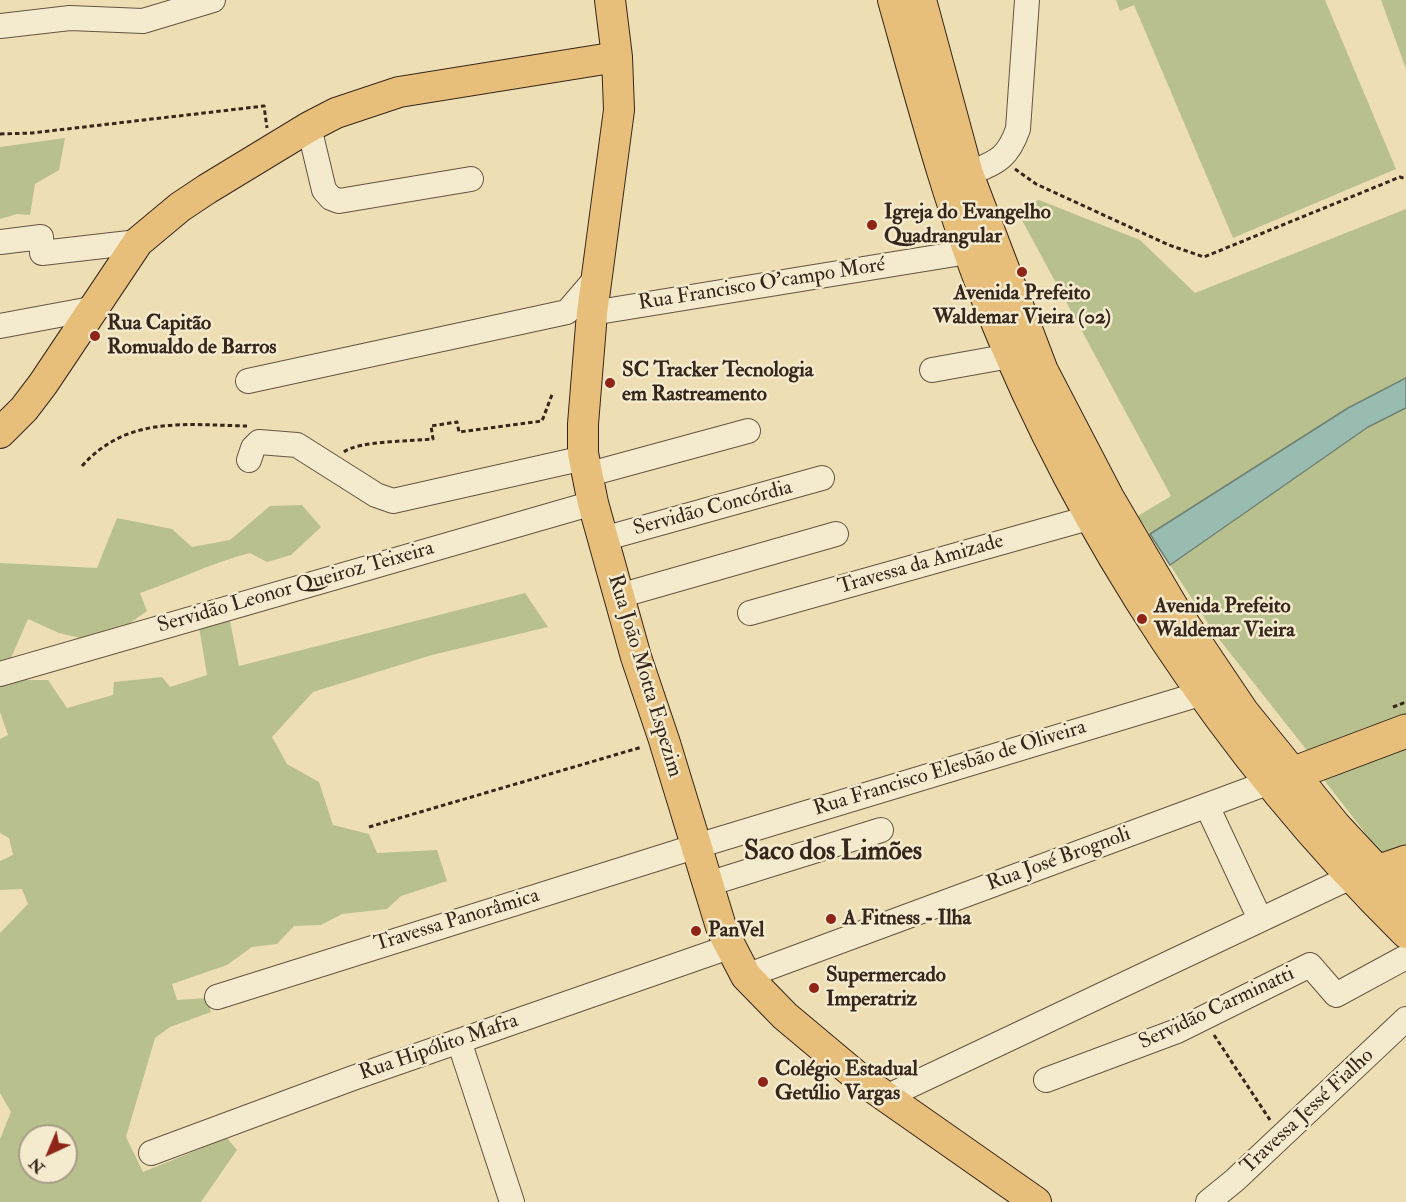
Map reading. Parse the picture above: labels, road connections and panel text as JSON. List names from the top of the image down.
{
  "streets": {
    "main road": ["Rua João Motta Espezim"],
    "street": [
      "Rua Francisco O'campo Moré",
      "Servidão Concórdia",
      "Travessa da Amizade",
      "Servidão Leonor Queiroz Teixeira",
      "Rua Francisco Elesbão de Oliveira",
      "Rua José Brognoli",
      "Travessa Panorâmica",
      "Servidão Carminatti",
      "Rua Hipólito Mafra",
      "Travessa Jessé Fialho"
    ]
  },
  "crossings": [
    ["Rua Francisco O'campo Moré", "Rua João Motta Espezim"],
    ["Servidão Concórdia", "Rua João Motta Espezim"],
    ["Servidão Leonor Queiroz Teixeira", "Rua João Motta Espezim"],
    ["Rua João Motta Espezim", "Rua Francisco Elesbão de Oliveira"],
    ["Rua João Motta Espezim", "Rua José Brognoli"],
    ["Rua João Motta Espezim", "Travessa Panorâmica"],
    ["Rua João Motta Espezim", "Rua Hipólito Mafra"],
    ["Rua Francisco Elesbão de Oliveira", "Travessa Panorâmica"]
  ],
  "districts": ["Saco dos Limões"],
  "places": [
    "Igreja do Evangelho Quadrangular",
    "Avenida Prefeito Waldemar Vieira (02)",
    "Rua Capitão Romualdo de Barros",
    "SC Tracker Tecnologia em Rastreamento",
    "Avenida Prefeito Waldemar Vieira",
    "A Fitness - Ilha",
    "PanVel",
    "Supermercado Imperatriz",
    "Colégio Estadual Getúlio Vargas"
  ],
  "north": "bottom left"
}
